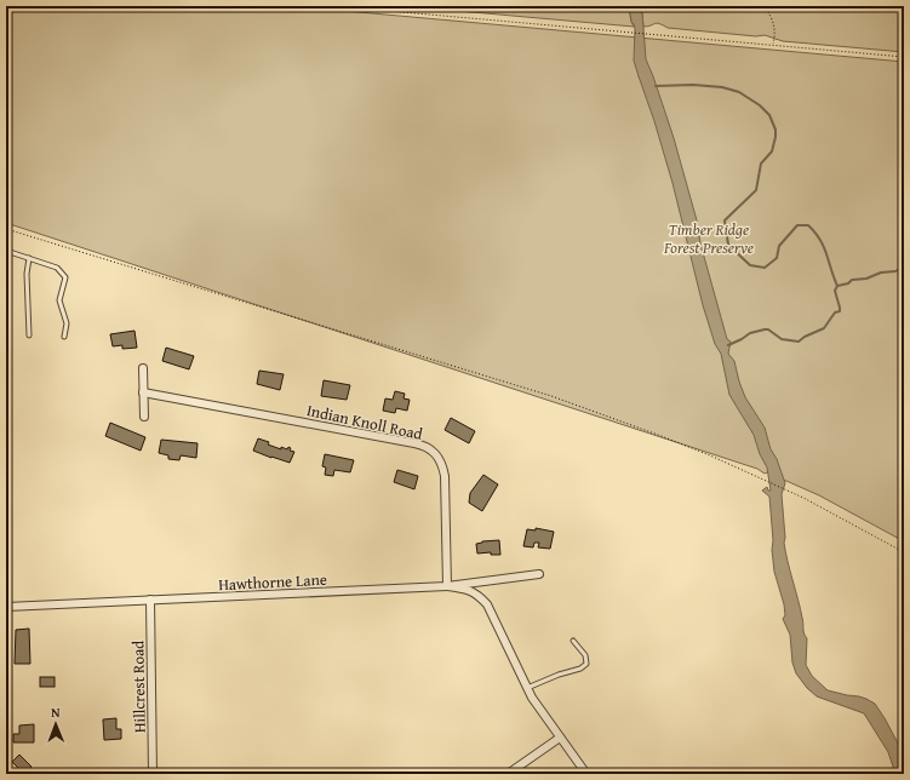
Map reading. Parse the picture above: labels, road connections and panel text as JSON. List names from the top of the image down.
{
  "streets": {
    "street": ["Indian Knoll Road", "Hawthorne Lane", "Hillcrest Road"]
  },
  "crossings": [
    ["Indian Knoll Road", "Hawthorne Lane"],
    ["Hawthorne Lane", "Hillcrest Road"]
  ],
  "parks": ["Timber Ridge Forest Preserve"],
  "north": "top"
}
